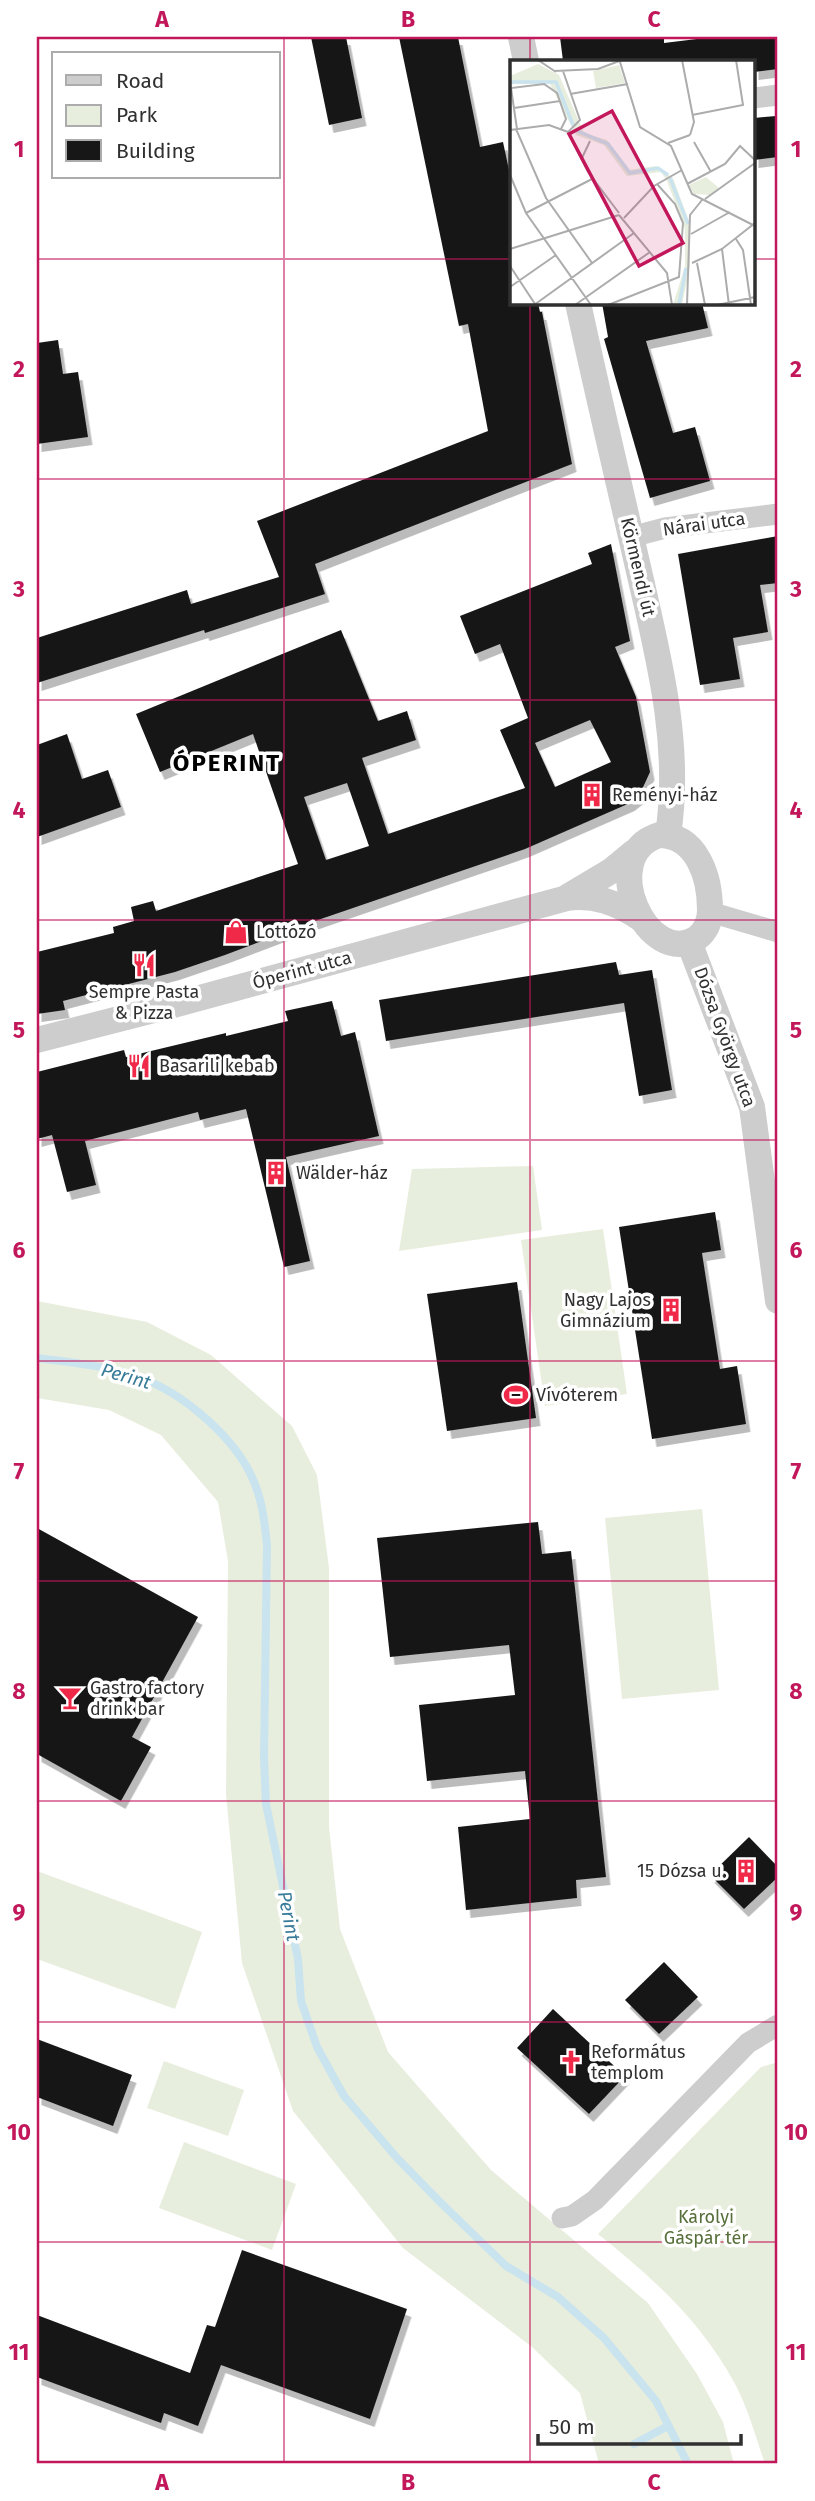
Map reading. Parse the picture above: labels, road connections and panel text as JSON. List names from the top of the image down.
{
  "streets": {
    "street": [
      "Nárai utca",
      "Körmendi út",
      "Óperint utca",
      "Dózsa György utca"
    ]
  },
  "crossings": [
    ["Nárai utca", "Körmendi út"],
    ["Körmendi út", "Óperint utca"],
    ["Körmendi út", "Dózsa György utca"],
    ["Óperint utca", "Dózsa György utca"]
  ],
  "districts": ["ÓPERINT"],
  "water": ["Perint"],
  "parks": ["Károlyi Gáspár tér"],
  "places": {
    "building": [
      "Reményi-ház",
      "Wälder-ház",
      "Nagy Lajos Gimnázium",
      "15 Dózsa u."
    ],
    "shop": ["Lottózó"],
    "restaurant": ["Sempre Pasta & Pizza", "Basarili kebab"],
    "sports": ["Vívóterem"],
    "bar": ["Gastro factory drink bar"],
    "church": ["Református templom"]
  },
  "legend": ["Road", "Park", "Building"],
  "scale_bar": "50 m",
  "grid": {
    "columns": ["A", "B", "C"],
    "rows": [
      "1",
      "2",
      "3",
      "4",
      "5",
      "6",
      "7",
      "8",
      "9",
      "10",
      "11"
    ]
  }
}
